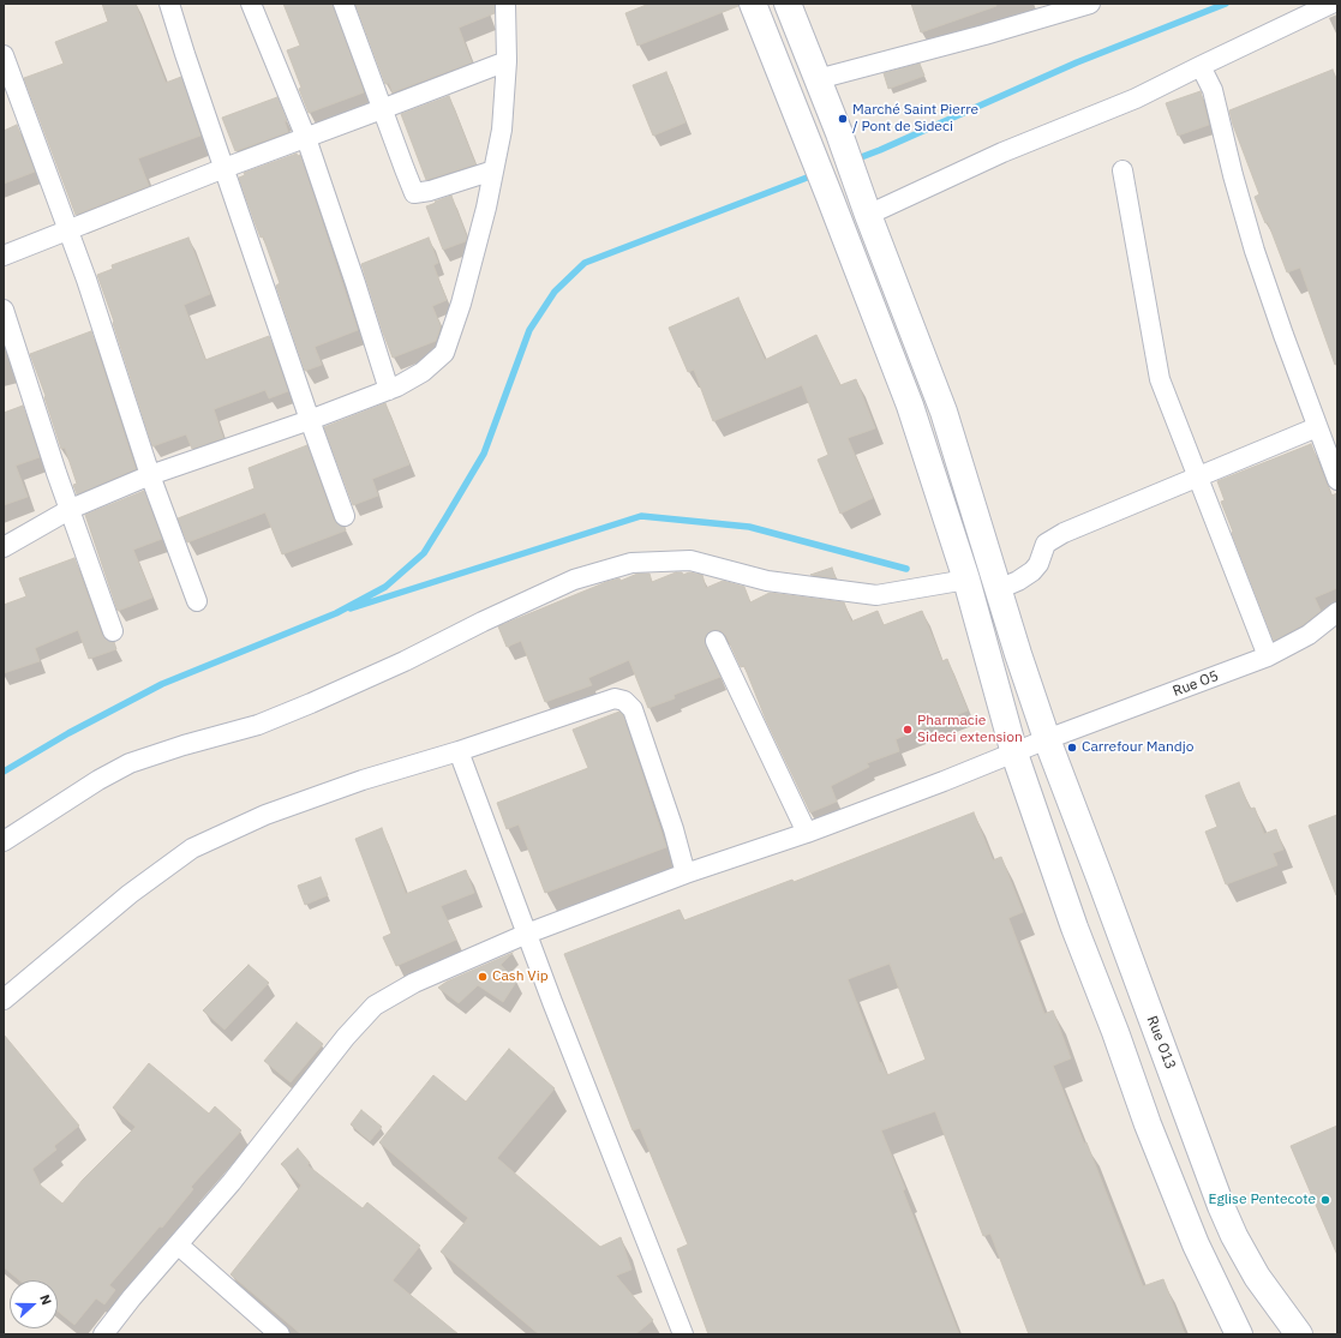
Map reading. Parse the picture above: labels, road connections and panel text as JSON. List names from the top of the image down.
{
  "streets": {
    "main road": ["Rue O13"],
    "street": ["Rue O5"]
  },
  "crossings": [
    ["Rue O5", "Rue O13"]
  ],
  "places": [
    "Marché Saint Pierre / Pont de Sideci",
    "Pharmacie Sideci extension",
    "Carrefour Mandjo",
    "Cash Vip",
    "Eglise Pentecote"
  ],
  "north": "right"
}
